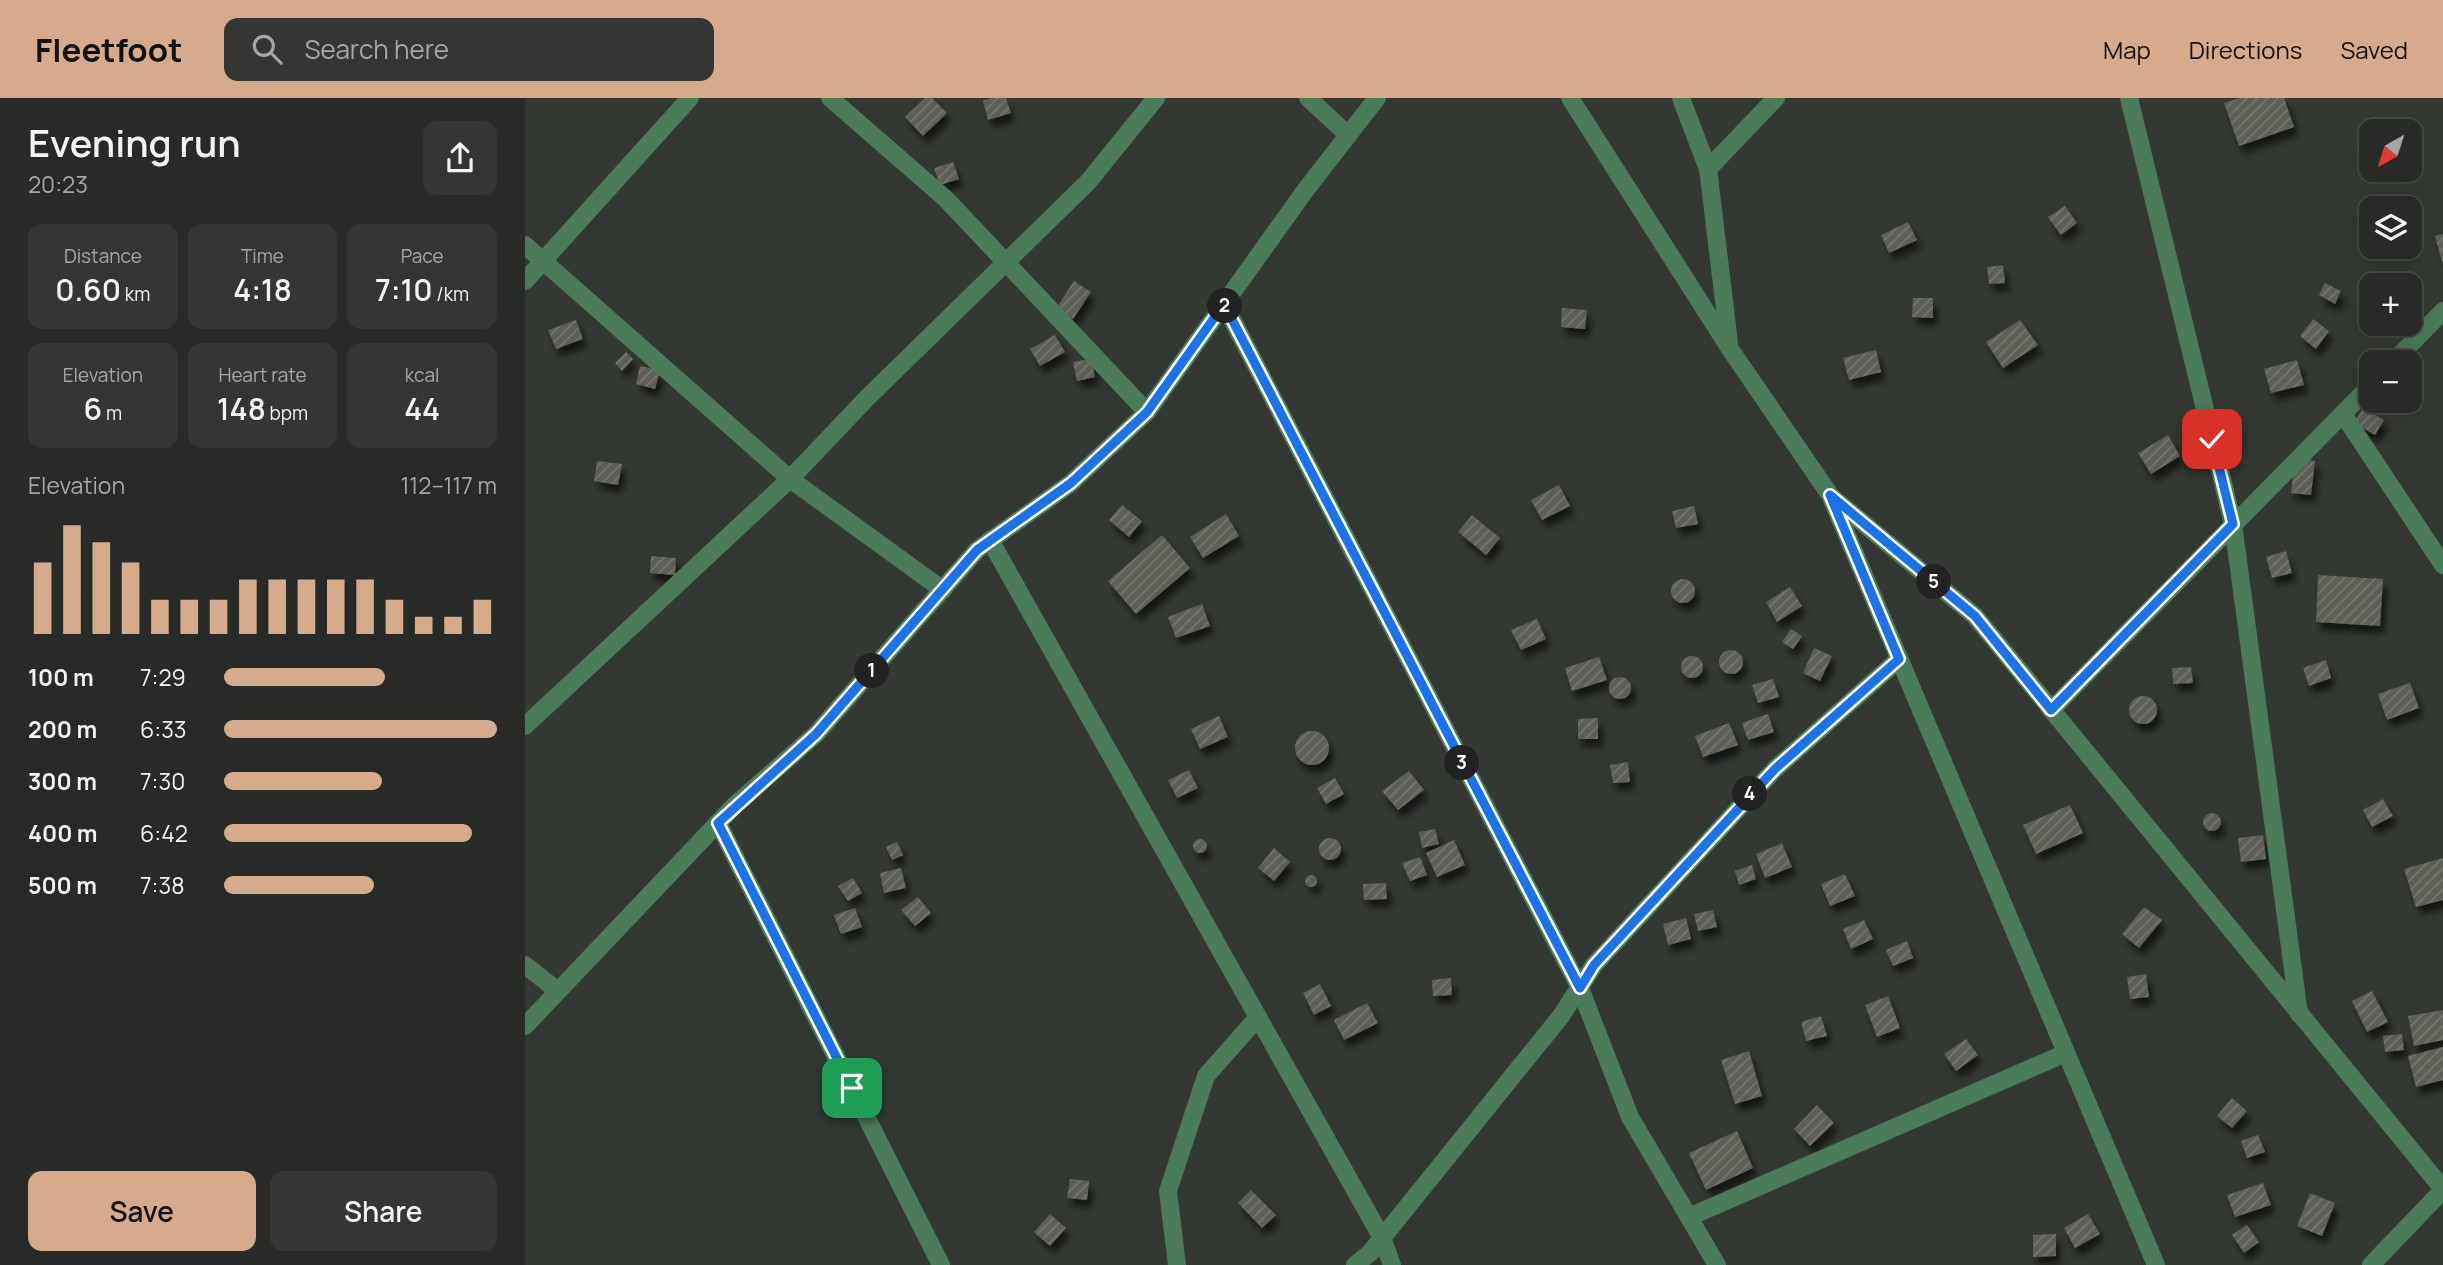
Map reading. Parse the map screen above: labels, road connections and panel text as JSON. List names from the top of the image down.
{
  "north": "bottom left",
  "page": {
    "header": "Fleetfoot",
    "search": "Search here",
    "nav": ["Map", "Directions", "Saved"],
    "heading": ["Evening run", "20:23"],
    "map_buttons": ["+", "−"],
    "stats": [
      ["Distance", "0.60 km"],
      ["Time", "4:18"],
      ["Pace", "7:10 /km"],
      ["Elevation", "6 m"],
      ["Heart rate", "148 bpm"],
      ["kcal", "44"]
    ],
    "pins": [
      "2",
      "5",
      "1",
      "3",
      "4"
    ],
    "chart": ["Elevation", "112–117 m"],
    "list": [
      {
        "name": "100 m",
        "note": "7:29"
      },
      {
        "name": "200 m",
        "note": "6:33"
      },
      {
        "name": "300 m",
        "note": "7:30"
      },
      {
        "name": "400 m",
        "note": "6:42"
      },
      {
        "name": "500 m",
        "note": "7:38"
      }
    ],
    "buttons": ["Save", "Share"]
  }
}
